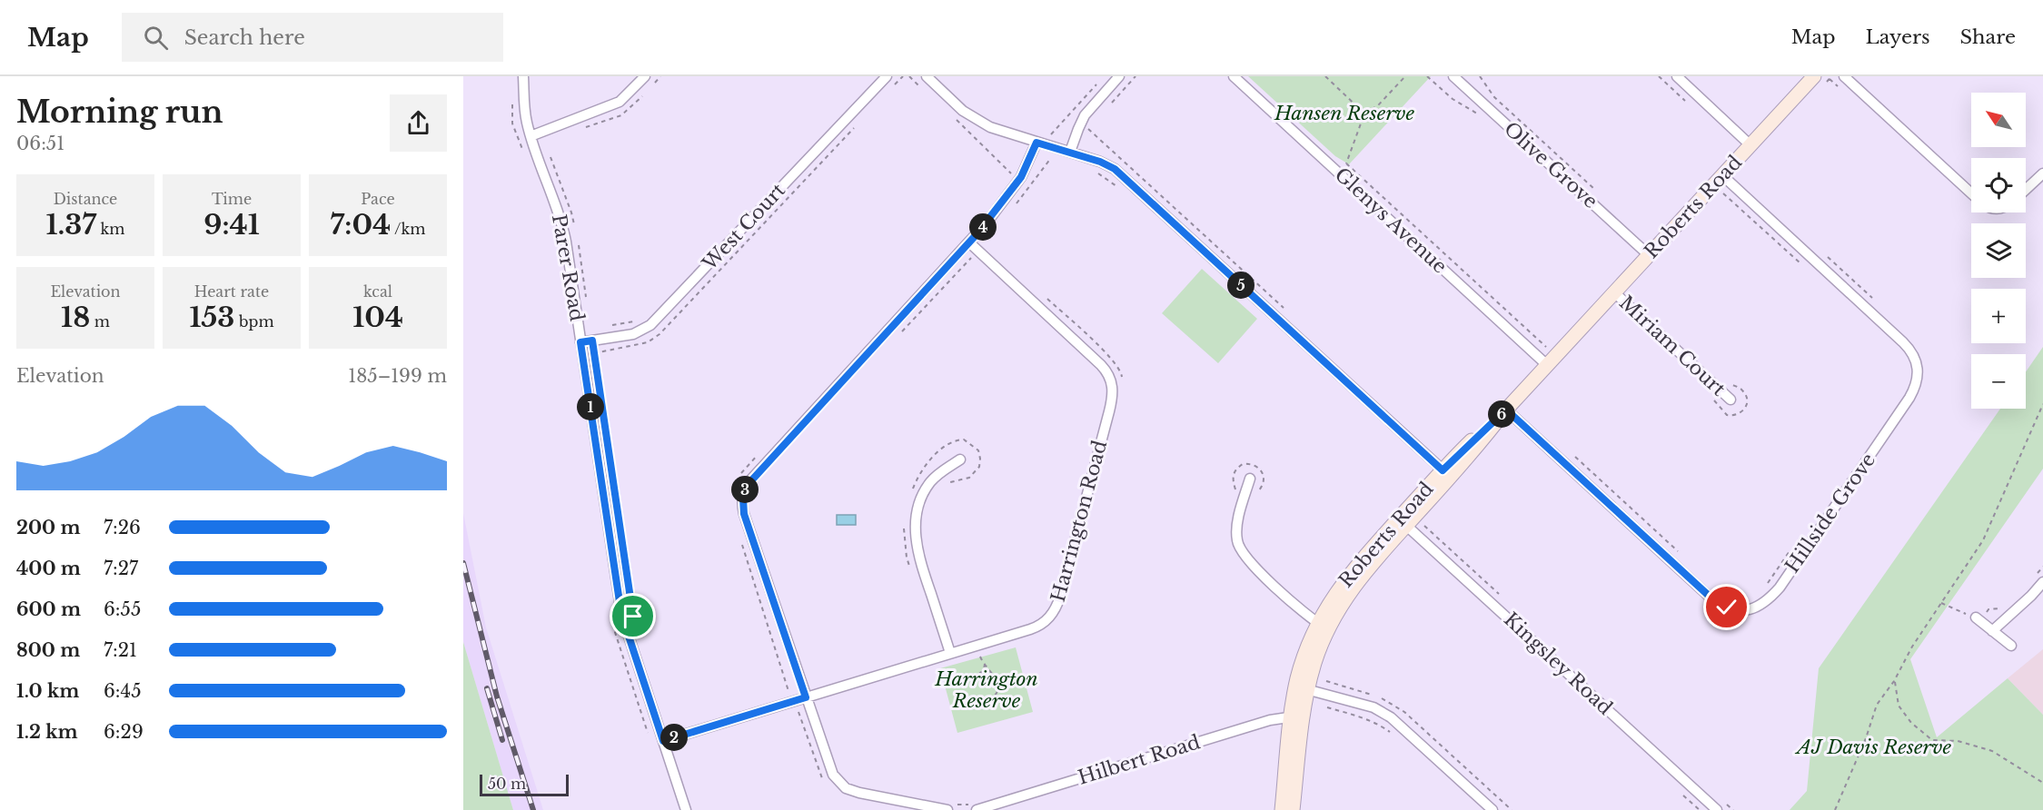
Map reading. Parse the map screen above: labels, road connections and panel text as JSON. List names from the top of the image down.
{
  "streets": {
    "street": [
      "Olive Grove",
      "Roberts Road",
      "Glenys Avenue",
      "West Court",
      "Parer Road",
      "Miriam Court",
      "Hillside Grove",
      "Harrington Road",
      "Kingsley Road",
      "Hilbert Road"
    ]
  },
  "crossings": [
    ["Olive Grove", "Roberts Road"],
    ["Roberts Road", "Glenys Avenue"],
    ["Roberts Road", "Miriam Court"],
    ["Roberts Road", "Hillside Grove"],
    ["Roberts Road", "Kingsley Road"],
    ["Roberts Road", "Hilbert Road"],
    ["West Court", "Parer Road"],
    ["Parer Road", "Harrington Road"]
  ],
  "parks": ["Hansen Reserve", "Harrington Reserve", "AJ Davis Reserve"],
  "scale_bar": "50 m",
  "north": "top left",
  "page": {
    "header": "Map",
    "search": "Search here",
    "nav": ["Map", "Layers", "Share"],
    "heading": ["Morning run", "06:51"],
    "map_buttons": ["+", "−"],
    "stats": [
      ["Distance", "1.37 km"],
      ["Time", "9:41"],
      ["Pace", "7:04 /km"],
      ["Elevation", "18 m"],
      ["Heart rate", "153 bpm"],
      ["kcal", "104"]
    ],
    "pins": [
      "4",
      "5",
      "1",
      "6",
      "3",
      "2"
    ],
    "chart": ["Elevation", "185–199 m"],
    "list": [
      {
        "name": "200 m",
        "note": "7:26"
      },
      {
        "name": "400 m",
        "note": "7:27"
      },
      {
        "name": "600 m",
        "note": "6:55"
      },
      {
        "name": "800 m",
        "note": "7:21"
      },
      {
        "name": "1.0 km",
        "note": "6:45"
      },
      {
        "name": "1.2 km",
        "note": "6:29"
      }
    ],
    "scale": "50 m"
  }
}
